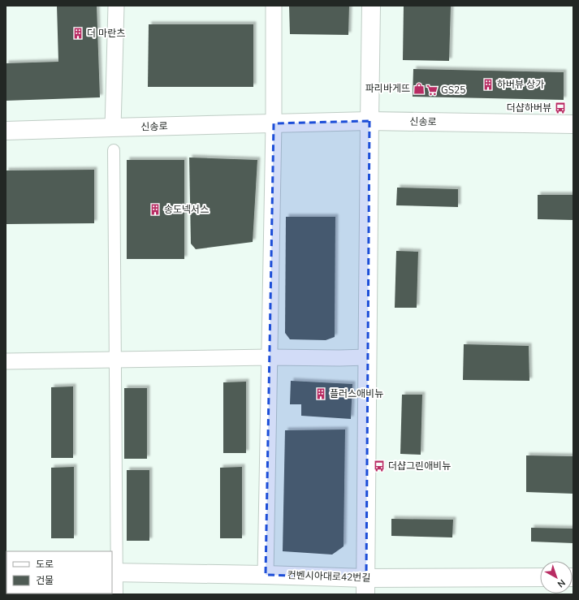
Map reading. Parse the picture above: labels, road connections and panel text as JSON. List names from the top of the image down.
{
  "streets": {
    "street": ["신송로", "컨벤시아대로42번길"]
  },
  "places": {
    "building": [
      "더 마란츠",
      "하버뷰 상가",
      "송도넥서스",
      "플러스애비뉴"
    ],
    "shop": ["파리바게뜨"],
    "supermarket": ["GS25"],
    "bus stop": ["더샵하버뷰", "더샵그린애비뉴"]
  },
  "legend": ["도로", "건물"],
  "north": "bottom right"
}
